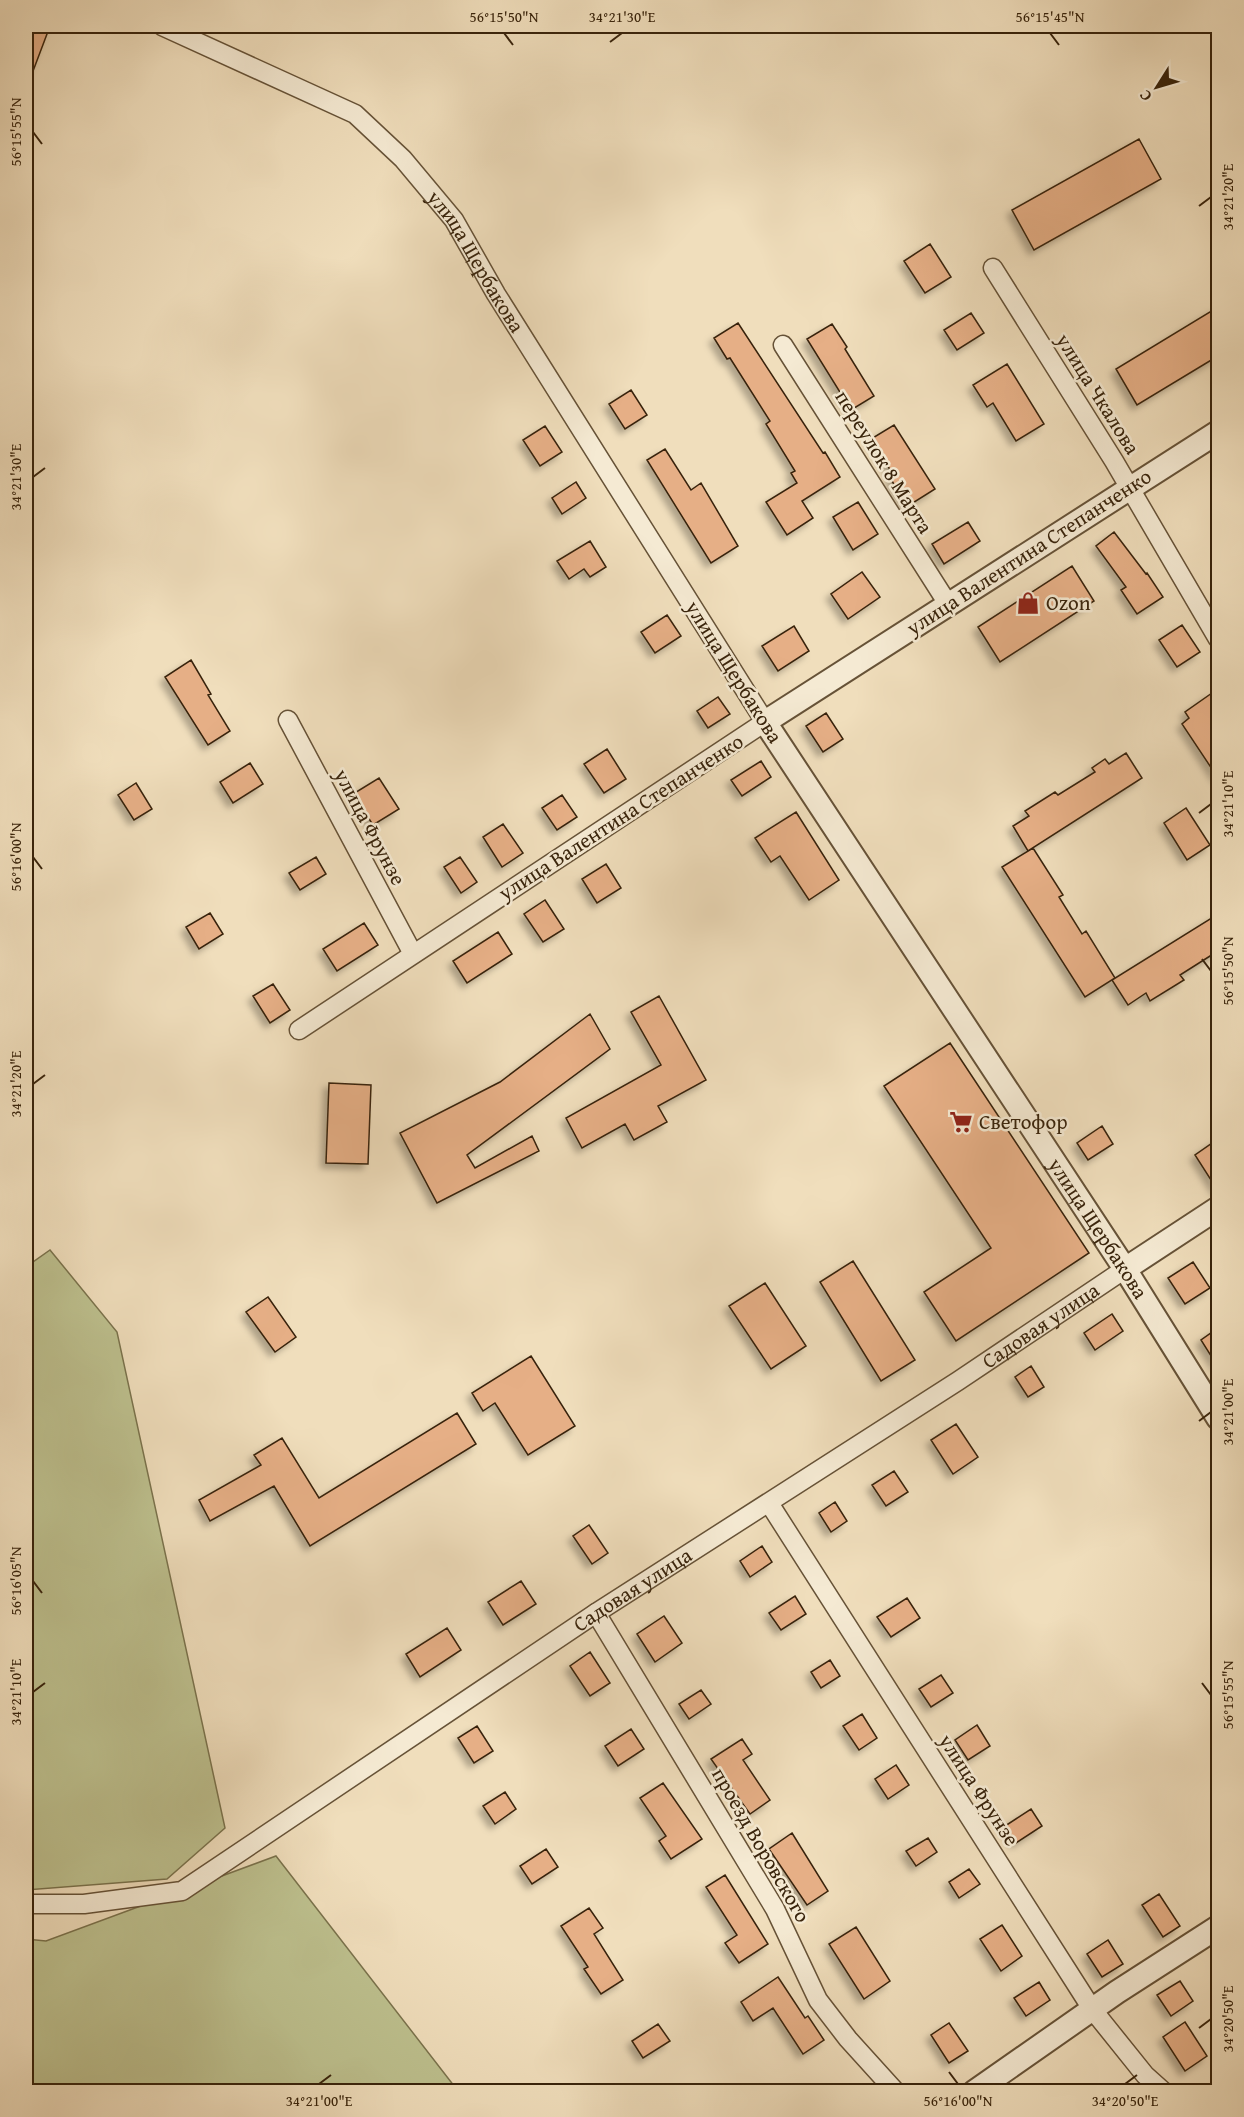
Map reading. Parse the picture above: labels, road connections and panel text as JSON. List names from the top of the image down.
{
  "streets": {
    "street": [
      "улица Щербакова",
      "улица Чкалова",
      "переулок 8 Марта",
      "улица Валентина Степанченко",
      "улица Фрунзе",
      "Садовая улица",
      "проезд Воровского"
    ]
  },
  "crossings": [
    ["улица Щербакова", "улица Валентина Степанченко"],
    ["улица Щербакова", "Садовая улица"],
    ["улица Чкалова", "улица Валентина Степанченко"],
    ["переулок 8 Марта", "улица Валентина Степанченко"],
    ["улица Валентина Степанченко", "улица Фрунзе"],
    ["улица Фрунзе", "Садовая улица"],
    ["Садовая улица", "проезд Воровского"]
  ],
  "places": {
    "shop": ["Ozon"],
    "supermarket": ["Светофор"]
  },
  "north": "bottom left",
  "coordinates": [
    "56°15'50\"N",
    "34°21'30\"E",
    "56°15'45\"N",
    "56°15'55\"N",
    "34°21'20\"E",
    "34°21'10\"E",
    "56°16'00\"N",
    "34°21'00\"E",
    "56°16'05\"N",
    "34°20'50\"E"
  ]
}
